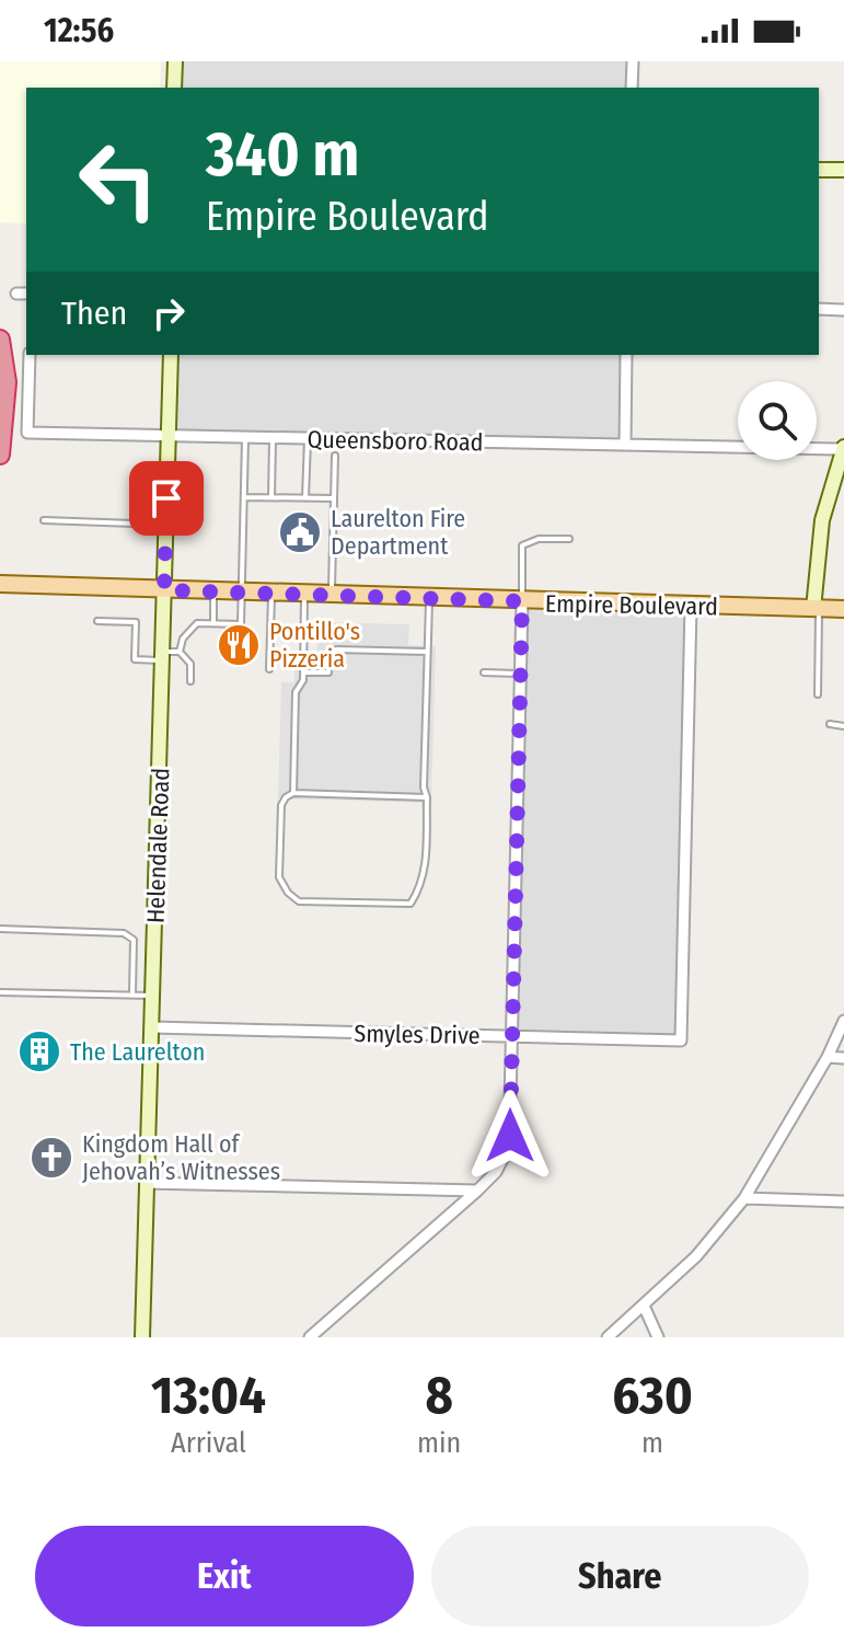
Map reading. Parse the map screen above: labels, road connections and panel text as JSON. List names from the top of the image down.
{
  "streets": {
    "main road": ["Empire Boulevard"],
    "street": ["Queensboro Road", "Helendale Road", "Smyles Drive"]
  },
  "crossings": [
    ["Queensboro Road", "Helendale Road"],
    ["Empire Boulevard", "Helendale Road"],
    ["Empire Boulevard", "Smyles Drive"],
    ["Helendale Road", "Smyles Drive"]
  ],
  "places": {
    "public building": ["Laurelton Fire Department"],
    "restaurant": ["Pontillo's Pizzeria"],
    "building": ["The Laurelton"],
    "church": ["Kingdom Hall of Jehovah’s Witnesses"]
  },
  "page": {
    "status": "12:56",
    "turn": ["340 m", "Empire Boulevard"],
    "then": "Then",
    "eta": [
      "13:04",
      "Arrival",
      "8",
      "min",
      "630",
      "m"
    ],
    "buttons": ["Exit", "Share"]
  }
}
